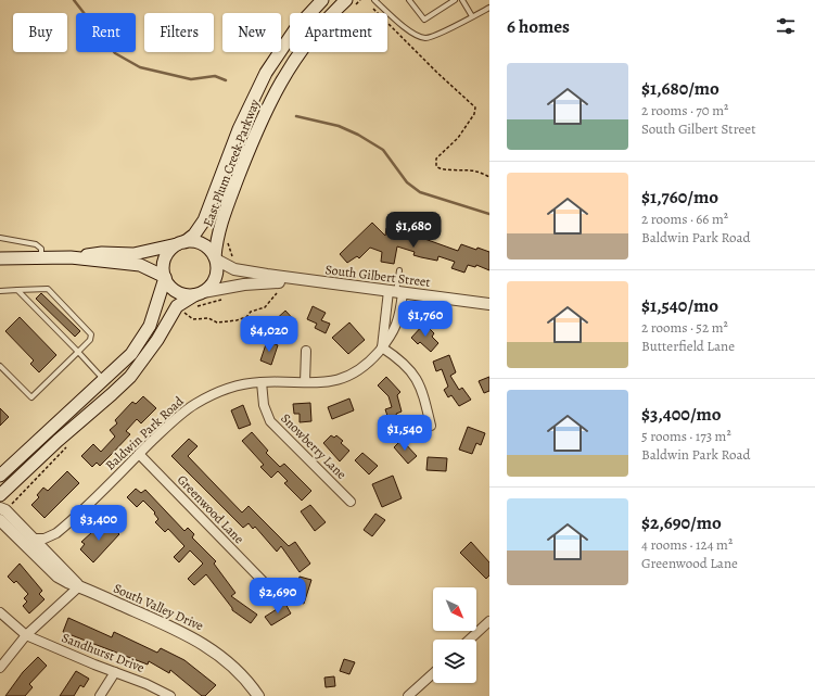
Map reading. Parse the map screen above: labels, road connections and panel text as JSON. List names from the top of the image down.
{
  "streets": {
    "main road": ["East Plum Creek Parkway"],
    "street": [
      "South Gilbert Street",
      "Baldwin Park Road",
      "Snowberry Lane",
      "Greenwood Lane",
      "South Valley Drive",
      "Sandhurst Drive"
    ]
  },
  "crossings": [
    ["East Plum Creek Parkway", "South Gilbert Street"],
    ["South Gilbert Street", "Baldwin Park Road"],
    ["Baldwin Park Road", "Snowberry Lane"],
    ["Baldwin Park Road", "Greenwood Lane"],
    ["Baldwin Park Road", "South Valley Drive"]
  ],
  "north": "bottom right",
  "page": {
    "heading": "6 homes",
    "chip": [
      "Buy",
      "Rent",
      "Filters",
      "New",
      "Apartment"
    ],
    "list": [
      {
        "name": "$1,680/mo",
        "note": "2 rooms · 70 m² · South Gilbert Street"
      },
      {
        "name": "$1,760/mo",
        "note": "2 rooms · 66 m² · Baldwin Park Road"
      },
      {
        "name": "$1,540/mo",
        "note": "2 rooms · 52 m² · Butterfield Lane"
      },
      {
        "name": "$3,400/mo",
        "note": "5 rooms · 173 m² · Baldwin Park Road"
      },
      {
        "name": "$2,690/mo",
        "note": "4 rooms · 124 m² · Greenwood Lane"
      }
    ],
    "price": [
      "$1,680",
      "$1,760",
      "$4,020",
      "$1,540",
      "$3,400",
      "$2,690"
    ]
  }
}
